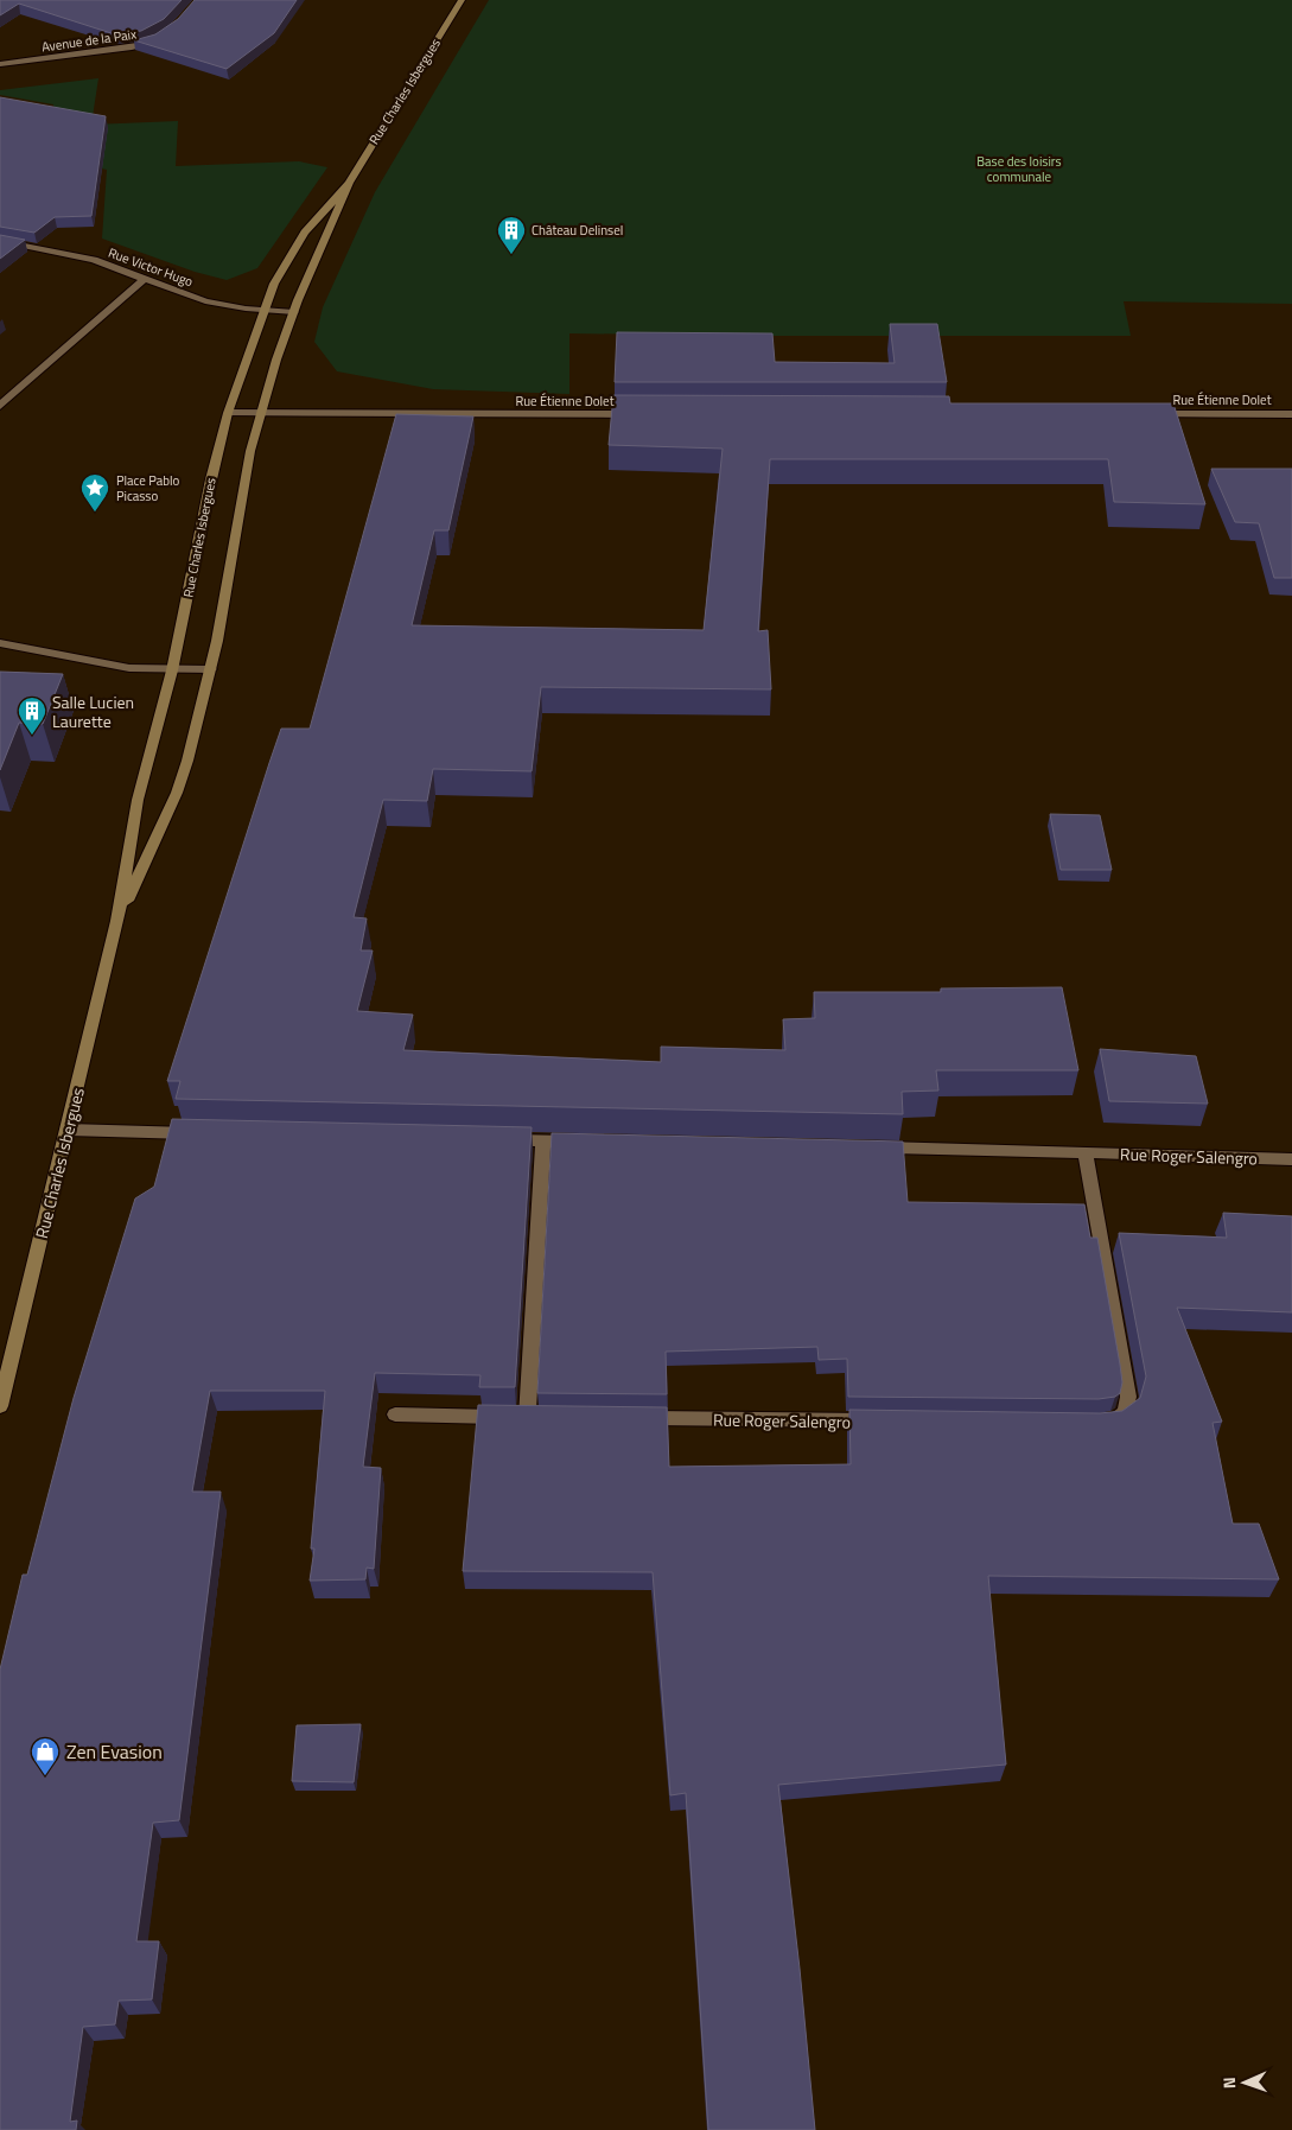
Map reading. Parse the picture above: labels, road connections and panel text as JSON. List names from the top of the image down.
{
  "streets": {
    "main road": ["Rue Charles Isbergues"],
    "street": [
      "Avenue de la Paix",
      "Rue Victor Hugo",
      "Rue Étienne Dolet",
      "Rue Roger Salengro"
    ]
  },
  "crossings": [
    ["Rue Charles Isbergues", "Rue Victor Hugo"],
    ["Rue Charles Isbergues", "Rue Étienne Dolet"]
  ],
  "parks": ["Base des loisirs communale"],
  "places": {
    "building": ["Château Delinsel", "Salle Lucien Laurette"],
    "place": ["Place Pablo Picasso"],
    "shop": ["Zen Evasion"]
  },
  "north": "left"
}
